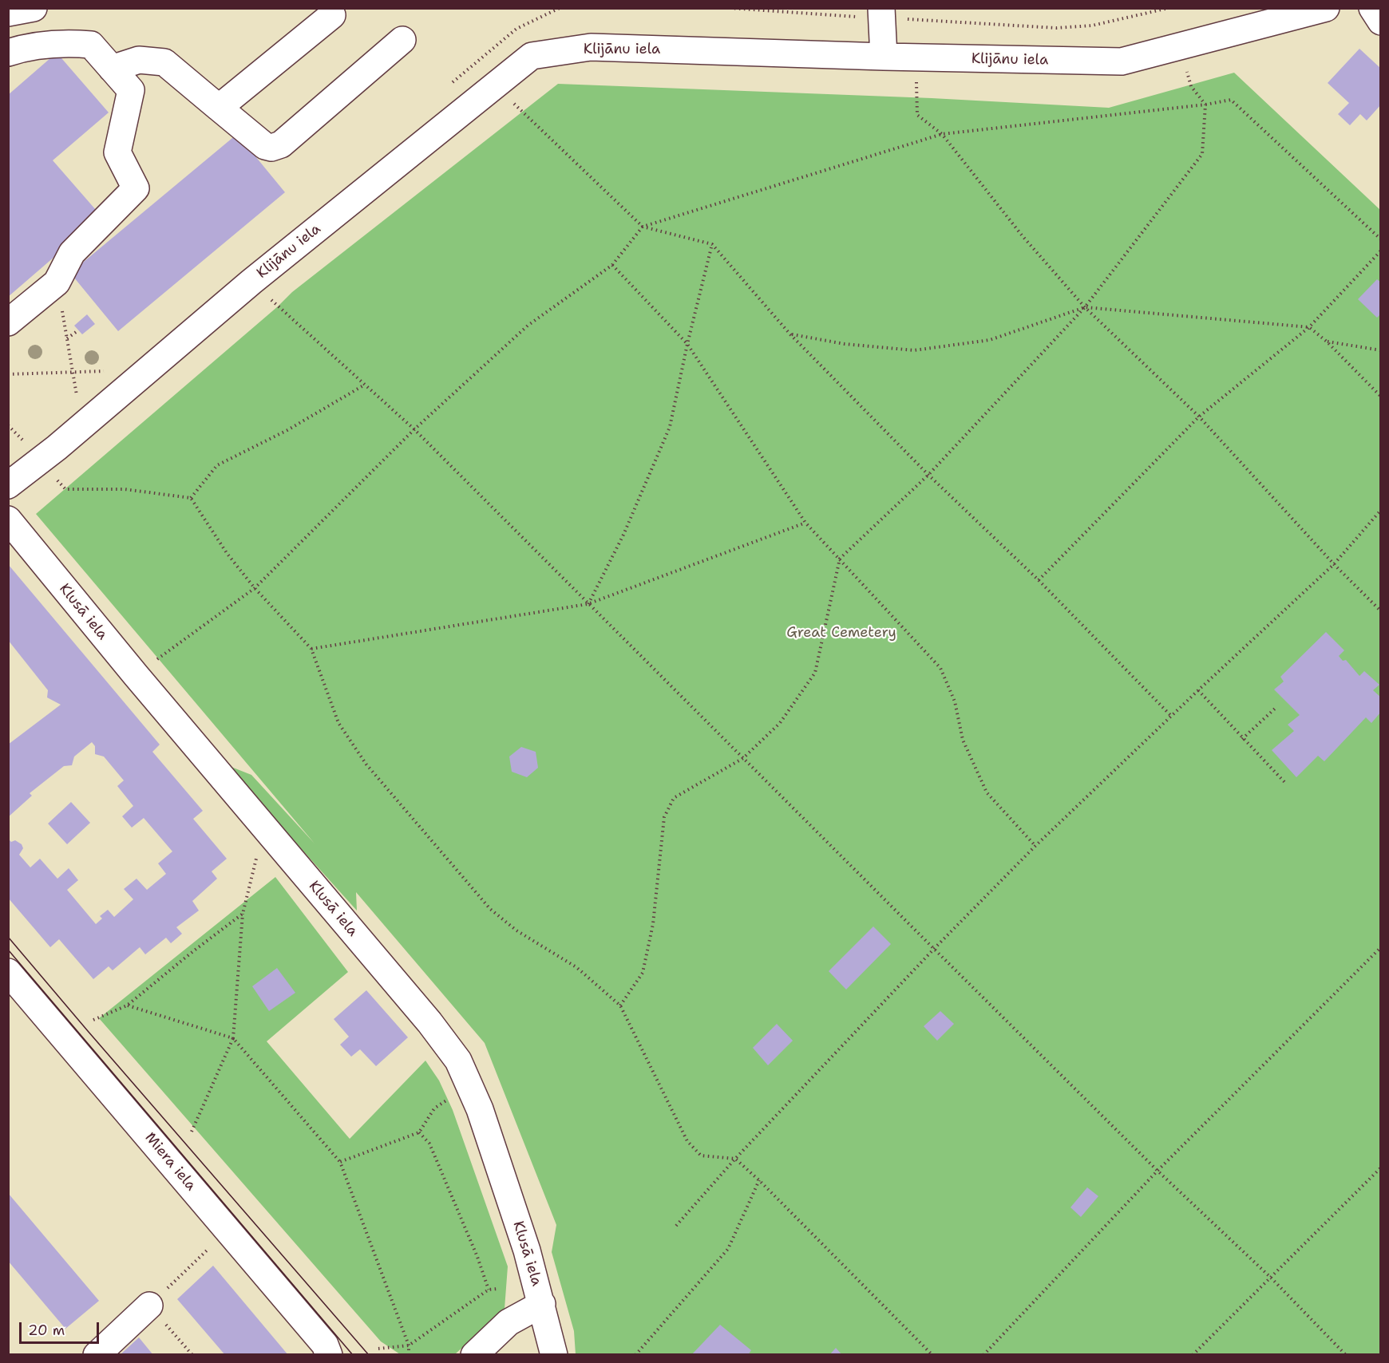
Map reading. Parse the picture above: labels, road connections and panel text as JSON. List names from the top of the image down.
{
  "streets": {
    "street": ["Klijānu iela", "Klusā iela", "Miera iela"]
  },
  "parks": ["Great Cemetery"],
  "scale_bar": "20 m"
}
